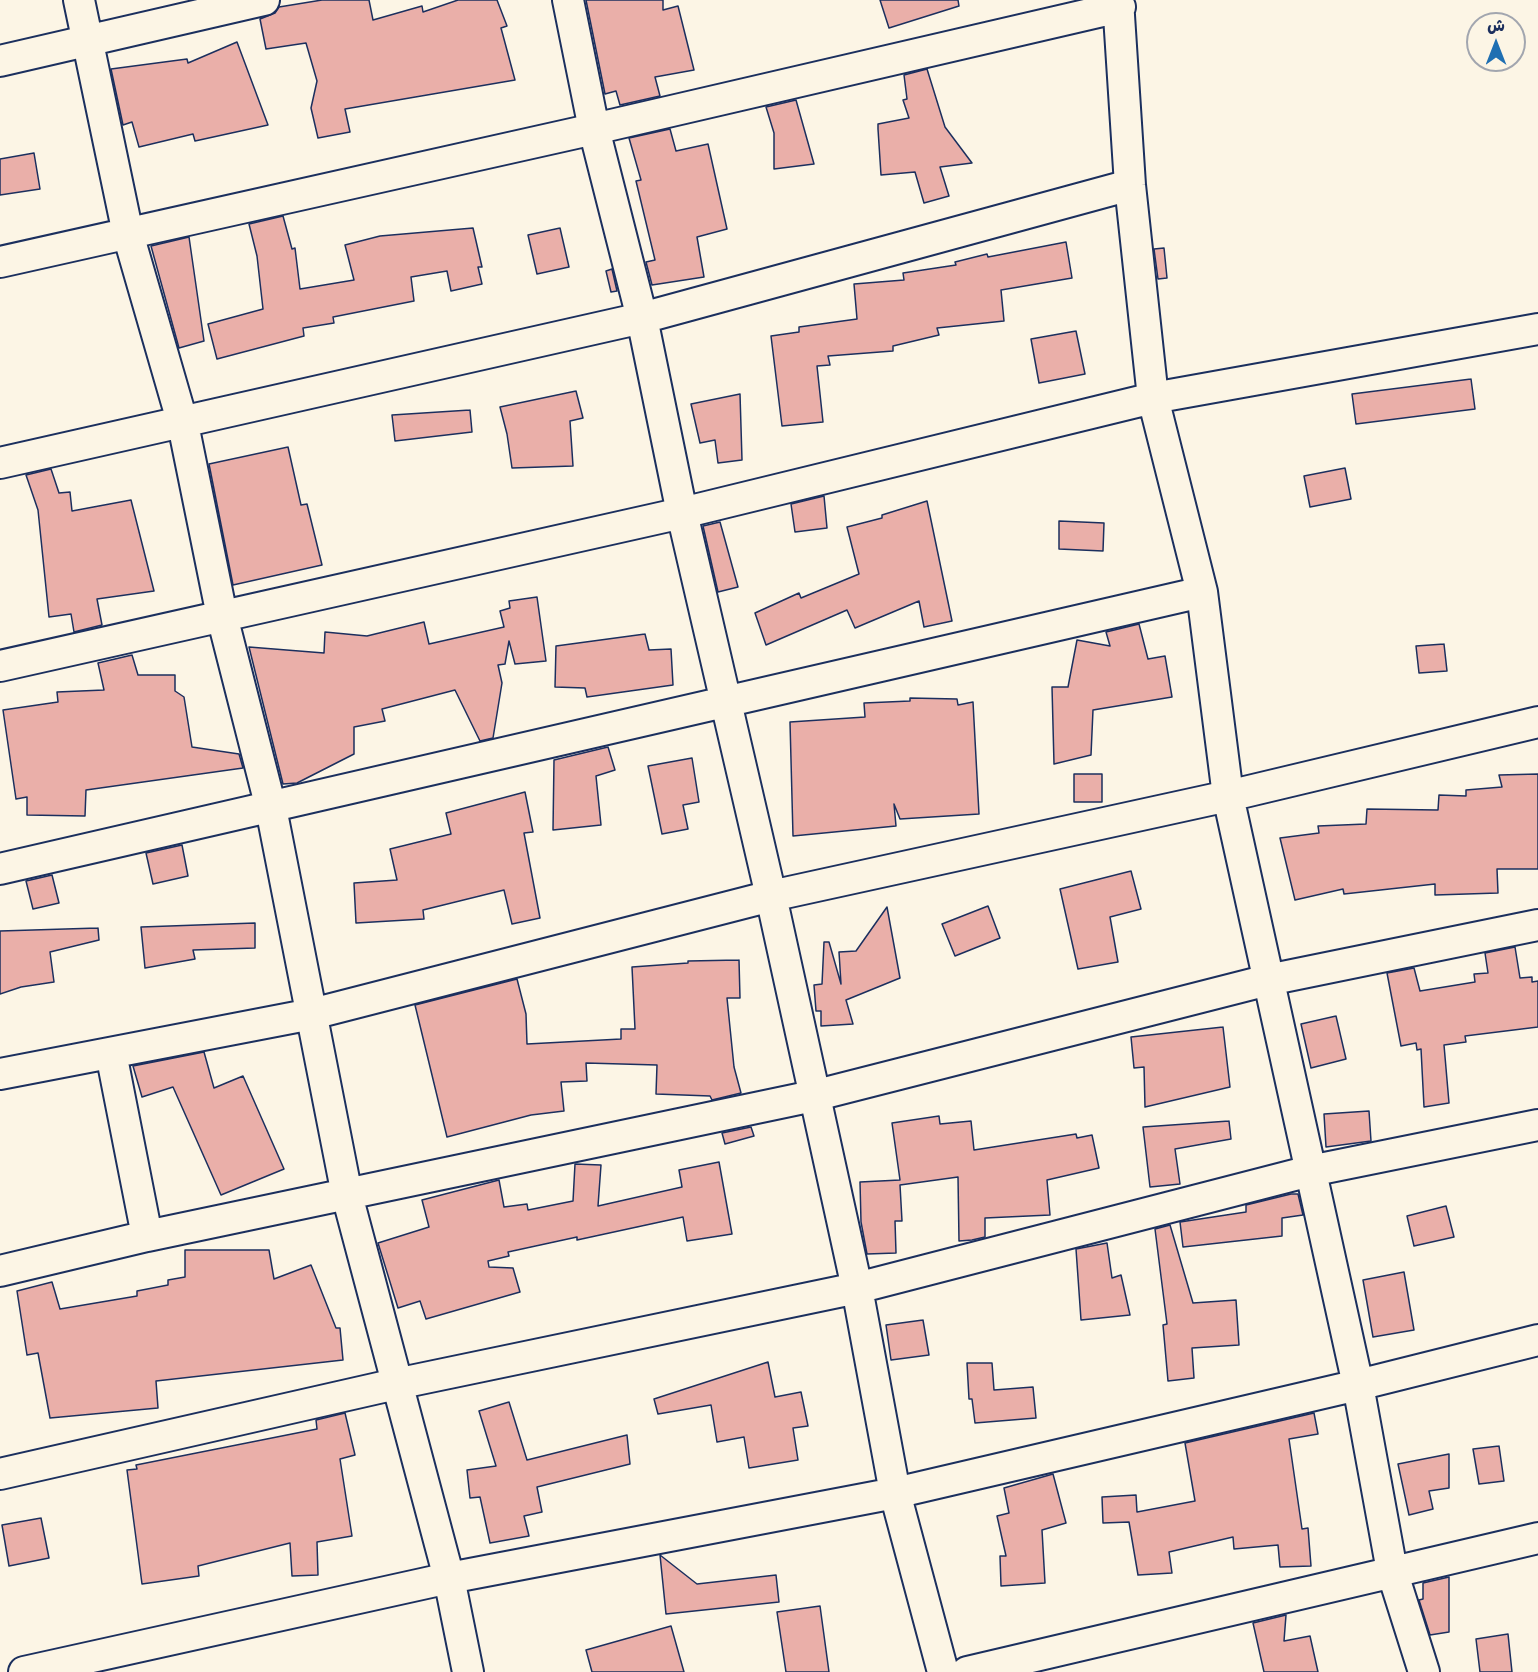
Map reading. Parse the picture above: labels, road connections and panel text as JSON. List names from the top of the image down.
{
  "north": "top"
}
